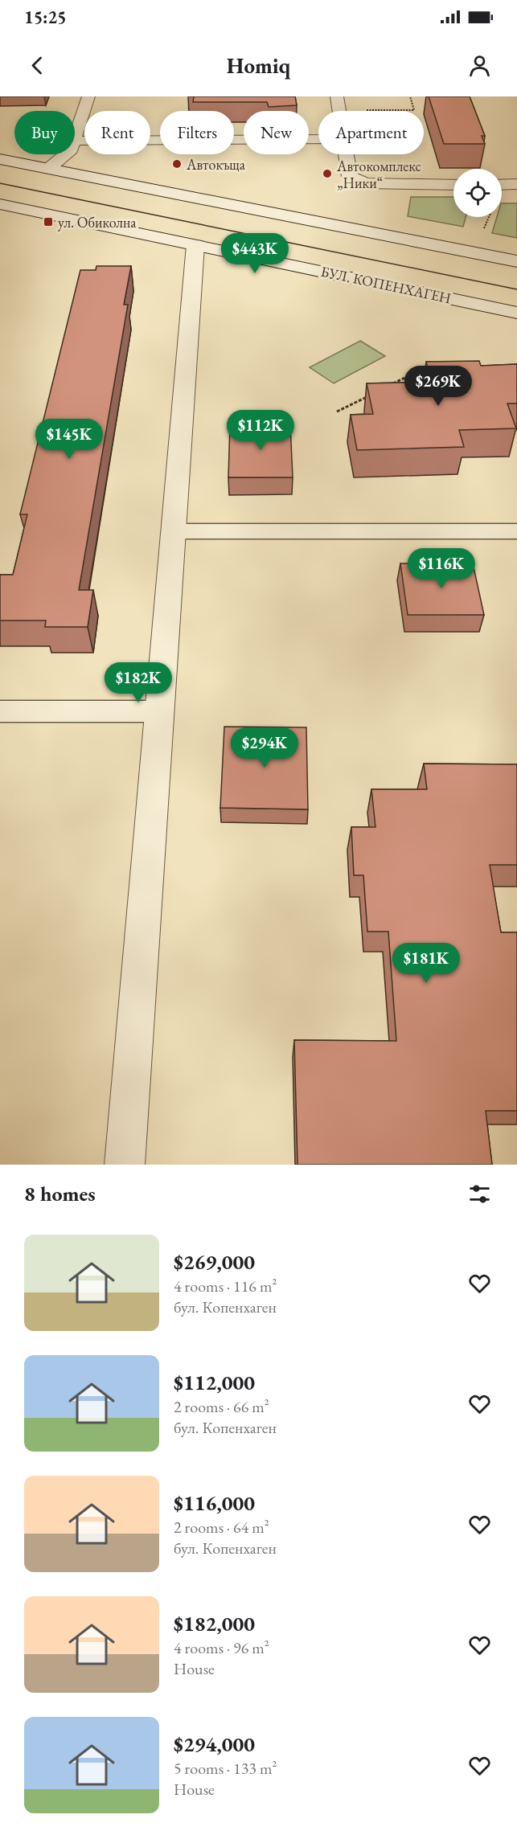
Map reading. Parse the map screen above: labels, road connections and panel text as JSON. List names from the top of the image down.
{
  "streets": {
    "street": ["БУЛ. КОПЕНХАГЕН"]
  },
  "places": {
    "other": ["Автокъща", "Автокомплекс „Ники“"],
    "transit": ["ул. Обиколна"]
  },
  "page": {
    "status": "15:25",
    "header": "Homiq",
    "chip": [
      "Buy",
      "Rent",
      "Filters",
      "New",
      "Apartment"
    ],
    "price": [
      "$443K",
      "$269K",
      "$112K",
      "$145K",
      "$116K",
      "$182K",
      "$294K",
      "$181K"
    ],
    "heading": "8 homes",
    "list": [
      {
        "name": "$269,000",
        "note": "4 rooms · 116 m² · бул. Копенхаген"
      },
      {
        "name": "$112,000",
        "note": "2 rooms · 66 m² · бул. Копенхаген"
      },
      {
        "name": "$116,000",
        "note": "2 rooms · 64 m² · бул. Копенхаген"
      },
      {
        "name": "$182,000",
        "note": "4 rooms · 96 m² · House"
      },
      {
        "name": "$294,000",
        "note": "5 rooms · 133 m² · House"
      }
    ]
  }
}
